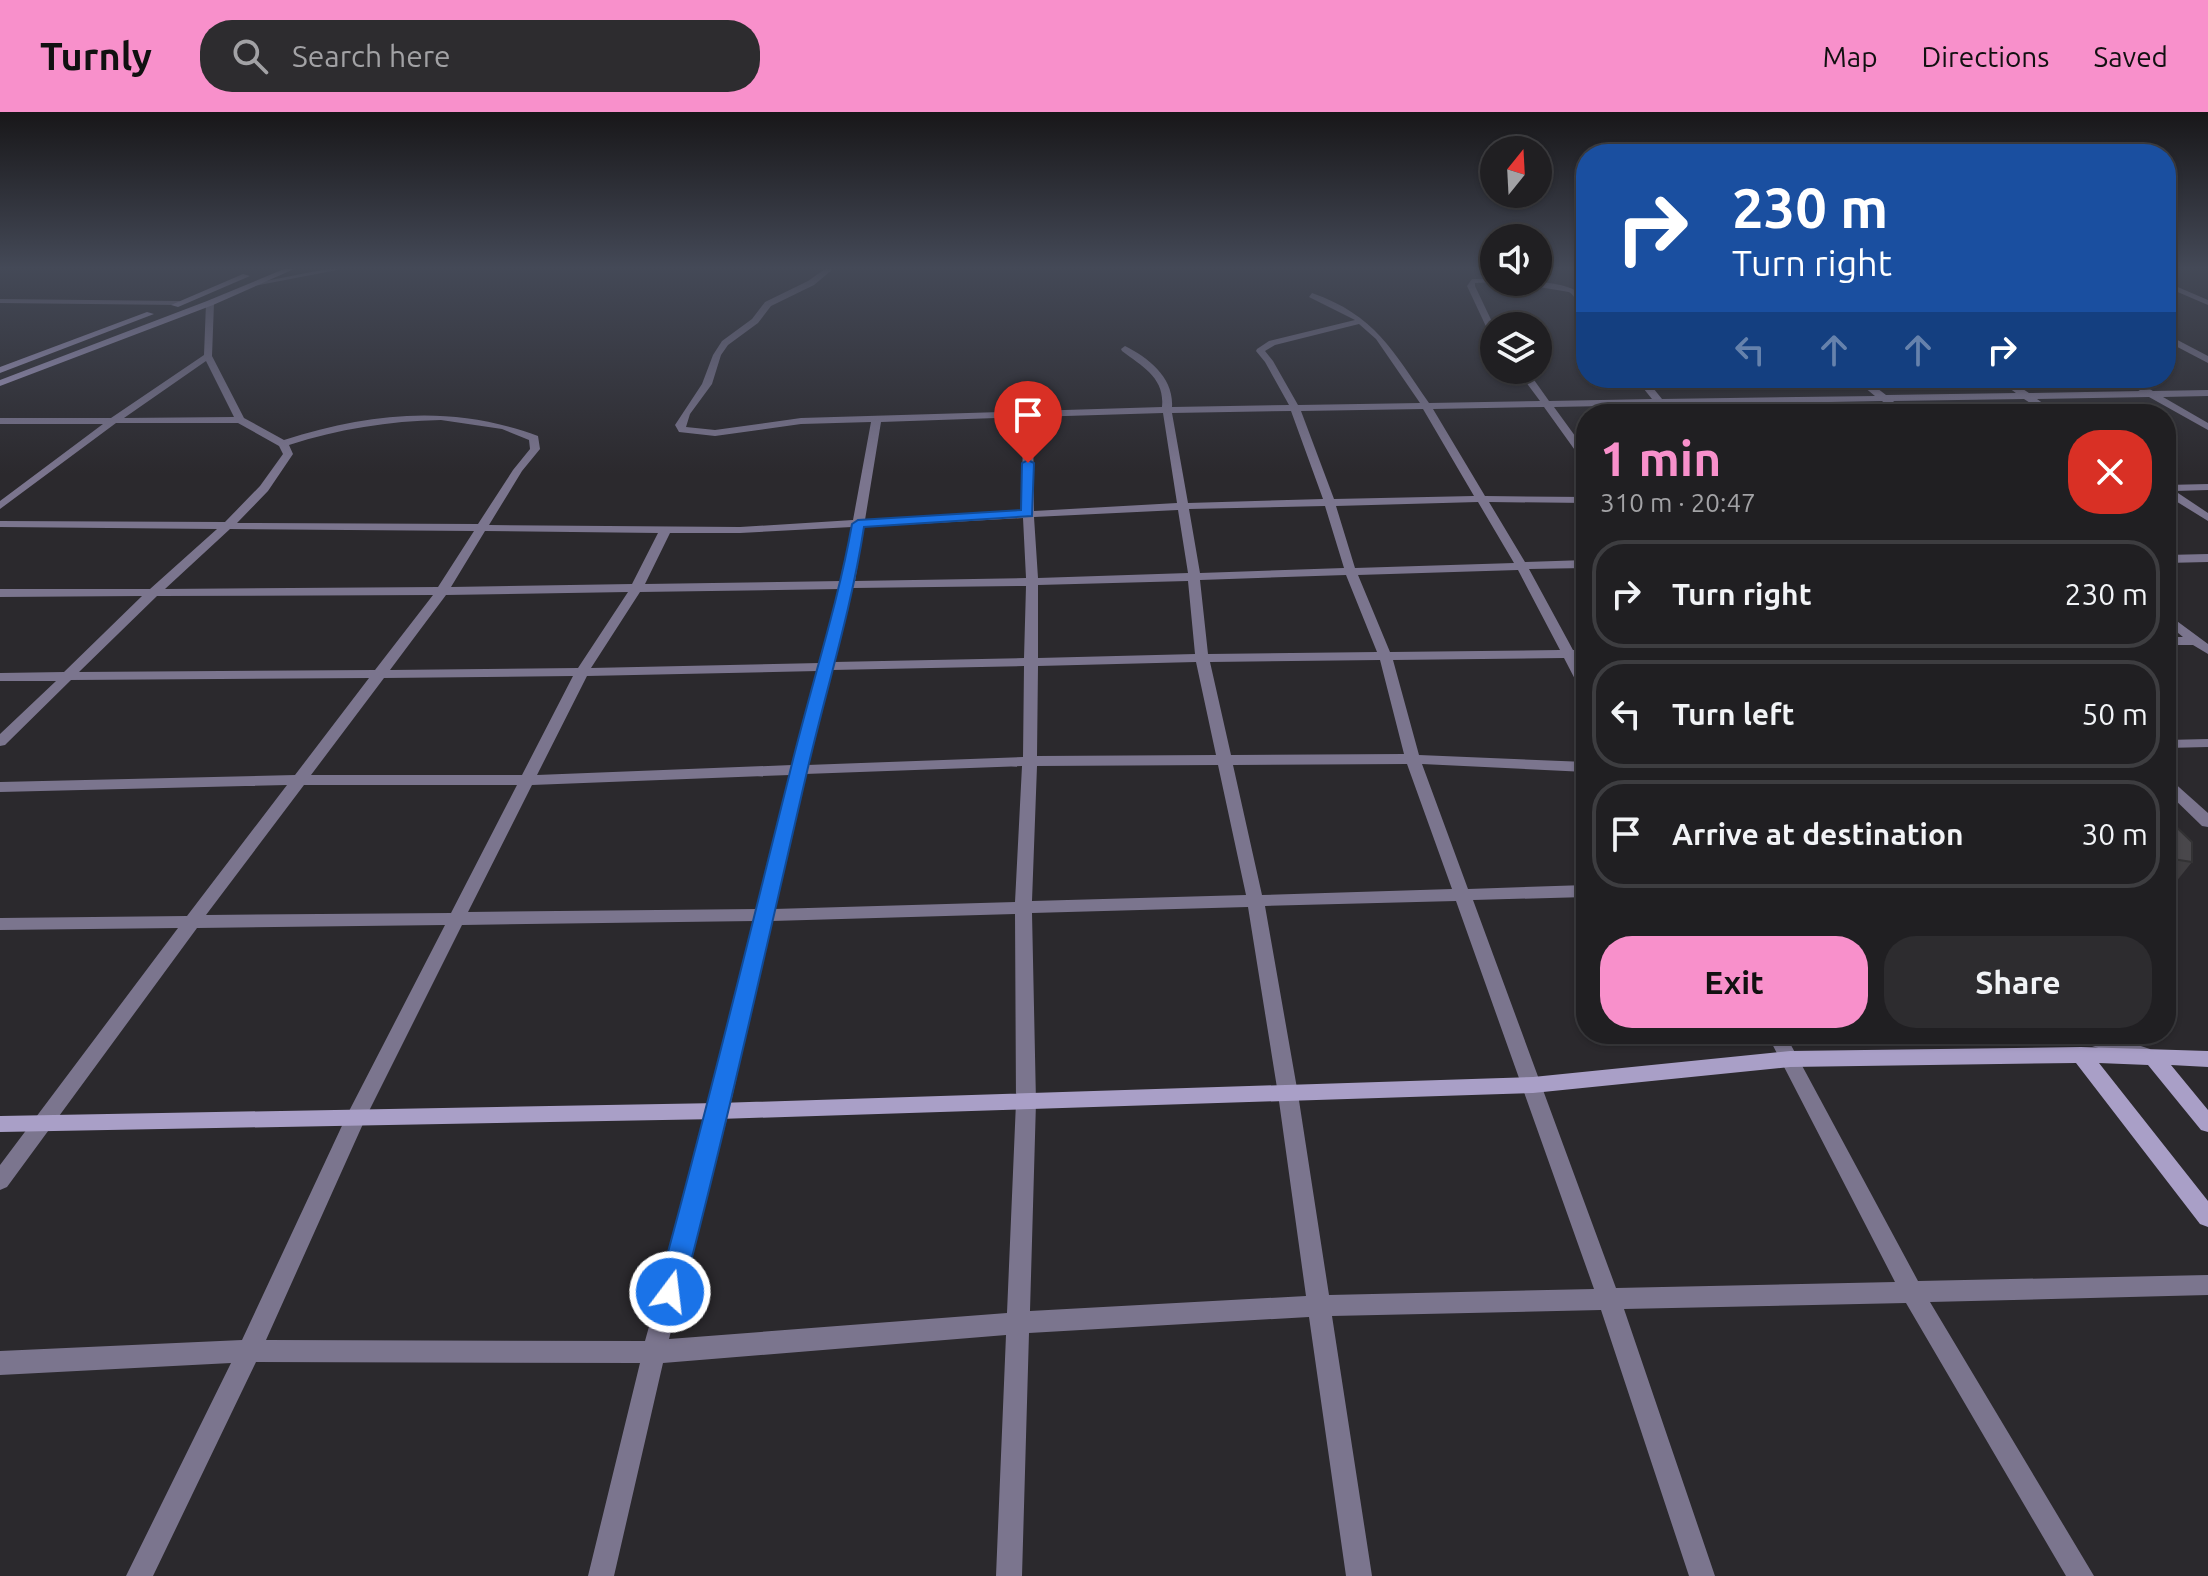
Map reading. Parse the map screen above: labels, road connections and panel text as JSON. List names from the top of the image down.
{
  "north": "top",
  "page": {
    "header": "Turnly",
    "search": "Search here",
    "nav": ["Map", "Directions", "Saved"],
    "turn": ["230 m", "Turn right"],
    "heading": ["1 min", "310 m · 20:47"],
    "list": [
      {
        "name": "Turn right",
        "value": "230 m"
      },
      {
        "name": "Turn left",
        "value": "50 m"
      },
      {
        "name": "Arrive at destination",
        "value": "30 m"
      }
    ],
    "buttons": ["Exit", "Share"]
  }
}
